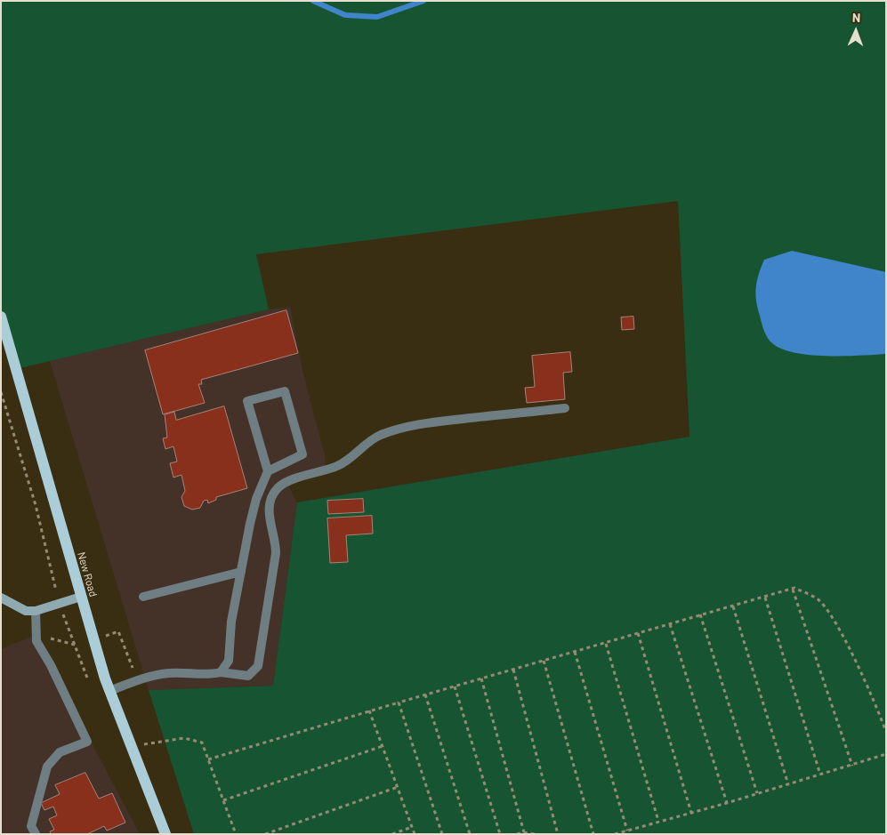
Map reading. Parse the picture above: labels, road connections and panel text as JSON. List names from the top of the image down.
{
  "streets": {
    "main road": ["New Road"]
  },
  "north": "top"
}
